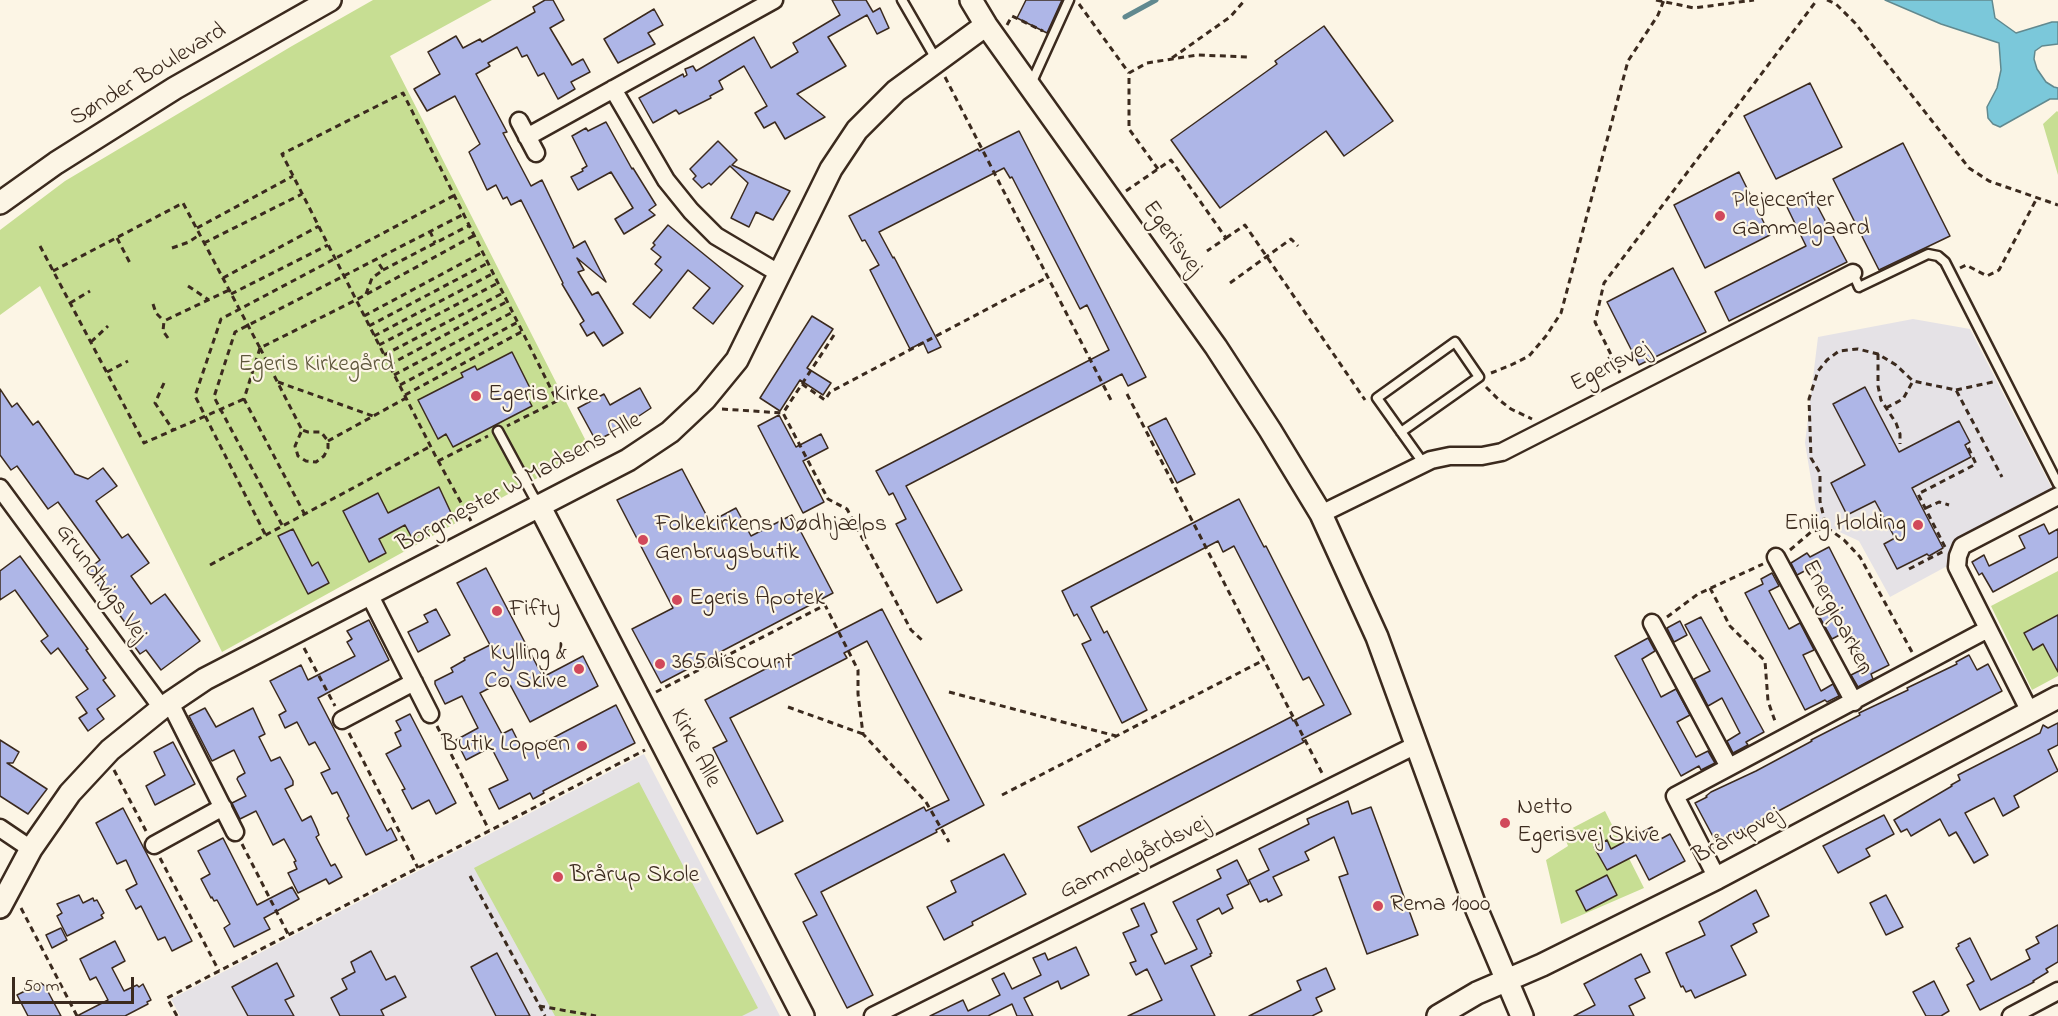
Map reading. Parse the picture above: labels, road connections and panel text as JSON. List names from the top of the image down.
{
  "streets": {
    "street": [
      "Sønder Boulevard",
      "Egerisvej",
      "Borgmester W Madsens Alle",
      "Grundtvigs Vej",
      "Energiparken",
      "Kirke Alle",
      "Brårupvej",
      "Gammelgårdsvej"
    ]
  },
  "crossings": [
    ["Egerisvej", "Borgmester W Madsens Alle"],
    ["Egerisvej", "Brårupvej"],
    ["Egerisvej", "Gammelgårdsvej"],
    ["Borgmester W Madsens Alle", "Grundtvigs Vej"],
    ["Borgmester W Madsens Alle", "Kirke Alle"],
    ["Energiparken", "Brårupvej"]
  ],
  "parks": ["Egeris Kirkegård"],
  "places": [
    "Plejecenter Gammelgaard",
    "Egeris Kirke",
    "Eniig Holding",
    "Folkekirkens Nødhjælps Genbrugsbutik",
    "Egeris Apotek",
    "Fifty",
    "365discount",
    "Kylling & Co Skive",
    "Butik Loppen",
    "Netto Egerisvej Skive",
    "Brårup Skole",
    "Rema 1000"
  ],
  "scale_bar": "50 m"
}
